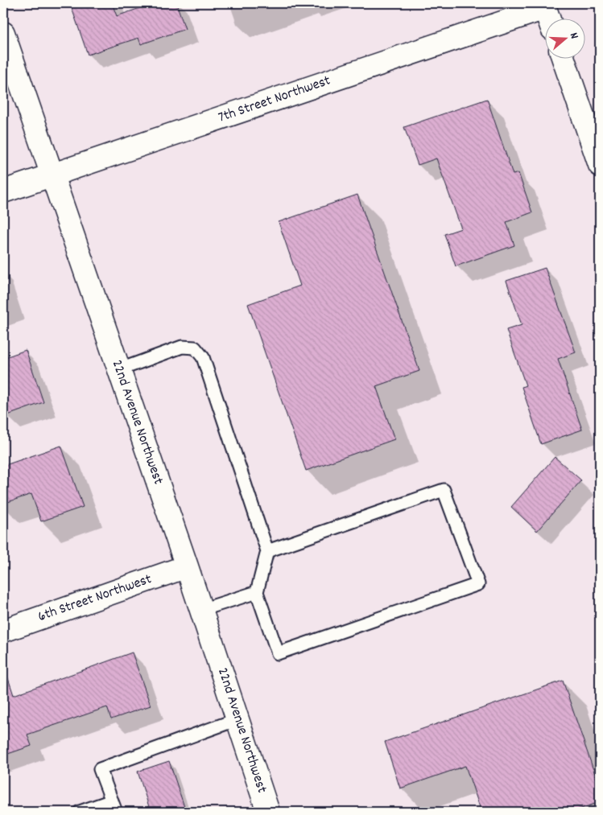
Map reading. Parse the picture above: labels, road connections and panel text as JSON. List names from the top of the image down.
{
  "streets": {
    "street": ["7th Street Northwest", "22nd Avenue Northwest", "6th Street Northwest"]
  },
  "crossings": [
    ["7th Street Northwest", "22nd Avenue Northwest"],
    ["22nd Avenue Northwest", "6th Street Northwest"]
  ],
  "north": "right"
}
